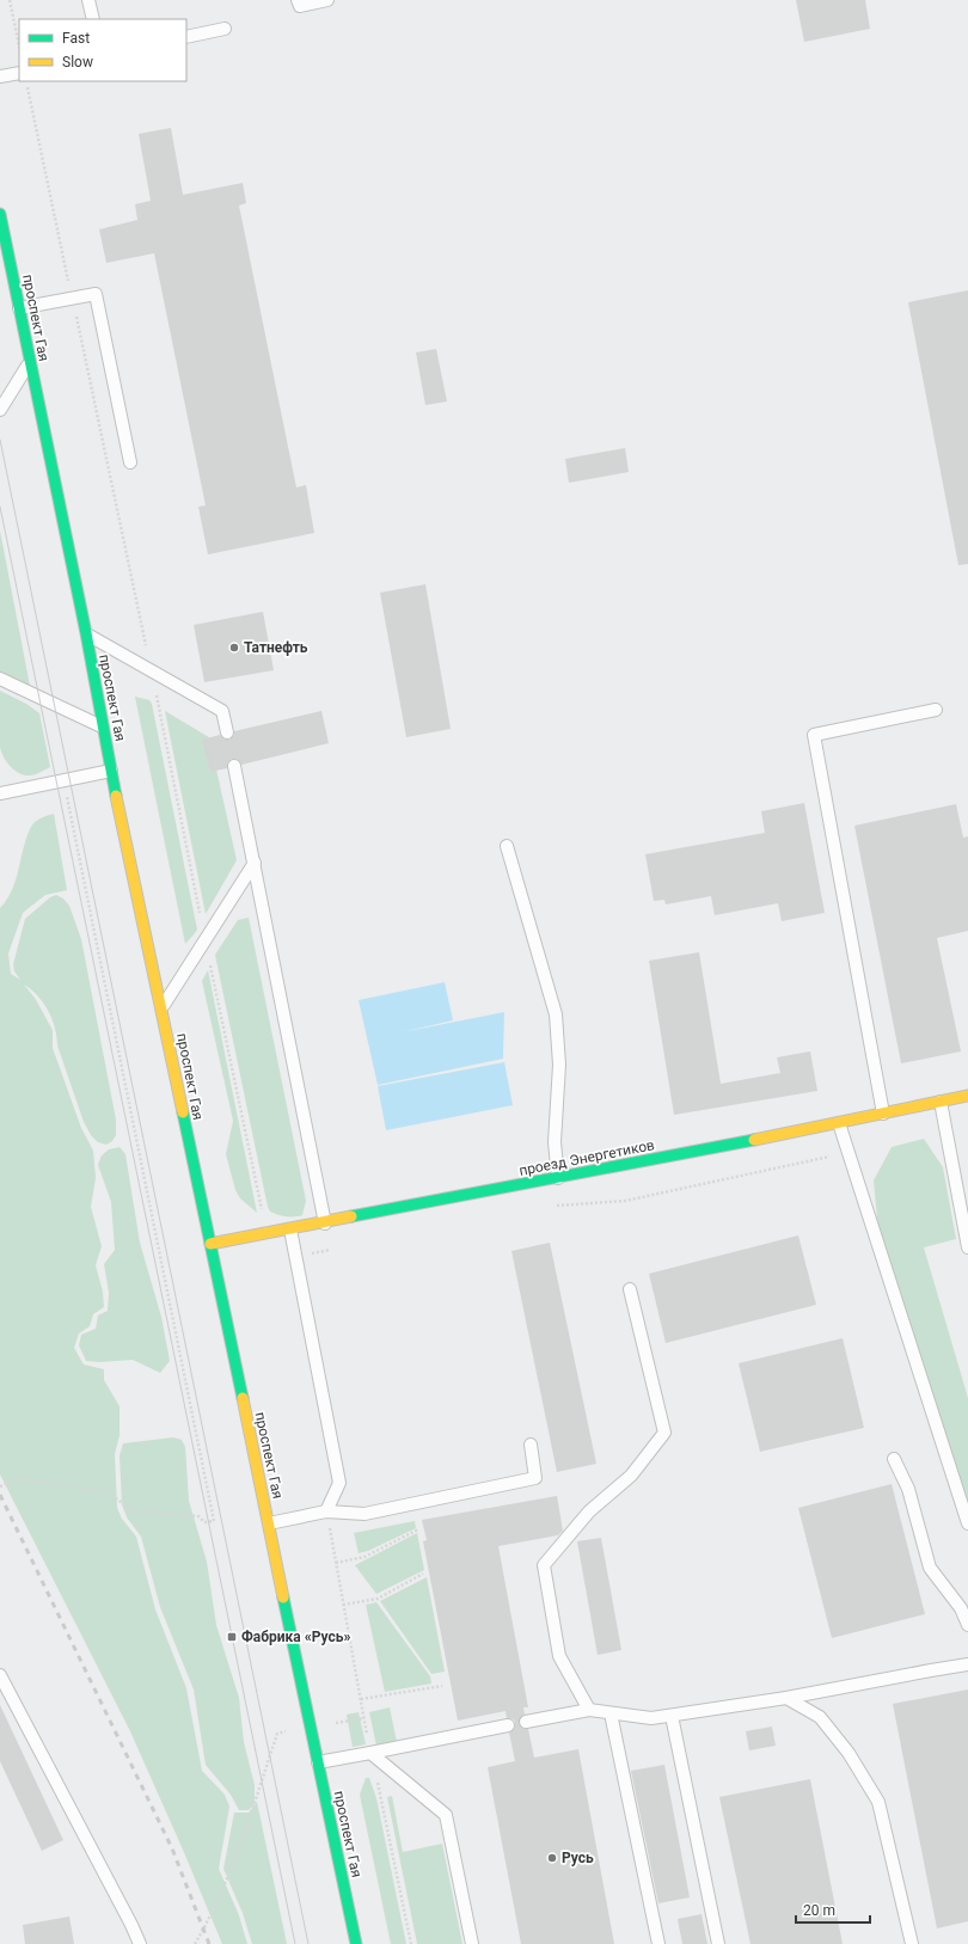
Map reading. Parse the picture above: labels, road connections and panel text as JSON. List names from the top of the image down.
{
  "streets": {
    "main road": ["проспект Гая", "проезд Энергетиков"]
  },
  "crossings": [
    ["проспект Гая", "проезд Энергетиков"]
  ],
  "places": {
    "other": ["Татнефть", "Русь"],
    "transit": ["Фабрика «Русь»"]
  },
  "legend": ["Fast", "Slow"],
  "scale_bar": "20 m"
}
